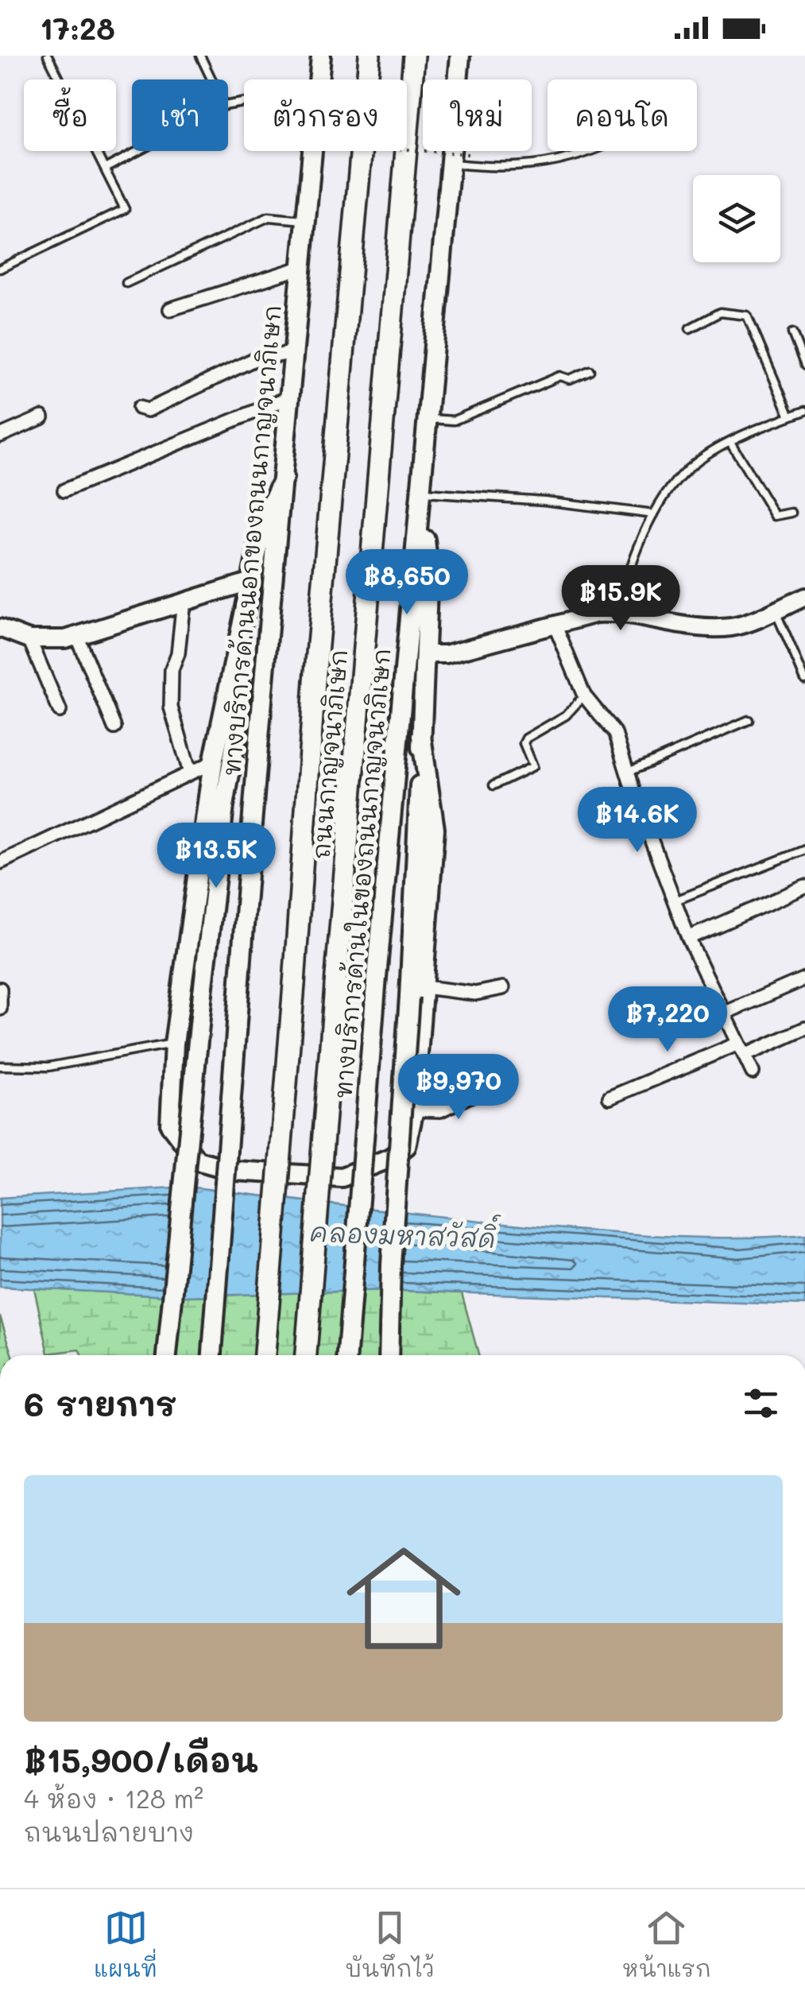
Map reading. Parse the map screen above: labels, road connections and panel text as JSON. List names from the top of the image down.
{
  "streets": {
    "highway": ["ถนนกาญจนาภิเษก"],
    "main road": ["ทางบริการด้านนอกของถนนกาญจนาภิเษก", "ทางบริการด้านในของถนนกาญจนาภิเษก"]
  },
  "water": ["คลองมหาสวัสดิ์"],
  "page": {
    "status": "17:28",
    "chip": [
      "ซื้อ",
      "เช่า",
      "ตัวกรอง",
      "ใหม่",
      "คอนโด"
    ],
    "price": [
      "฿8,650",
      "฿15.9K",
      "฿14.6K",
      "฿13.5K",
      "฿7,220",
      "฿9,970"
    ],
    "heading": "6 รายการ",
    "list": [
      {
        "name": "฿15,900/เดือน",
        "note": "4 ห้อง · 128 m² · ถนนปลายบาง"
      }
    ],
    "tabs": ["แผนที่", "บันทึกไว้", "หน้าแรก"]
  }
}
